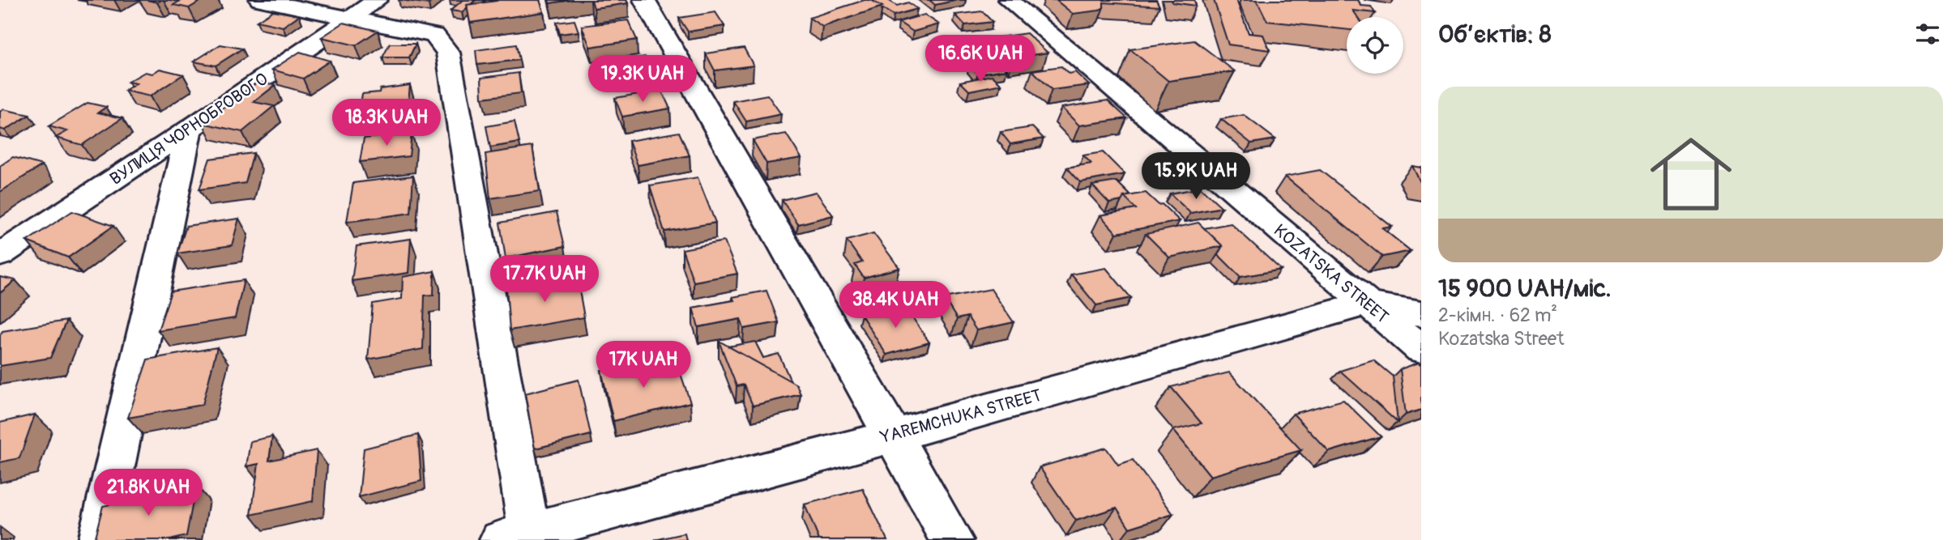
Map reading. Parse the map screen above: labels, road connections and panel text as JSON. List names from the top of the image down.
{
  "streets": {
    "street": ["ВУЛИЦЯ ЧОРНОБРОВОГО", "KOZATSKA STREET", "YAREMCHUKA STREET"]
  },
  "crossings": [
    ["KOZATSKA STREET", "YAREMCHUKA STREET"]
  ],
  "page": {
    "heading": "Об’єктів: 8",
    "price": [
      "16.6K UAH",
      "19.3K UAH",
      "18.3K UAH",
      "15.9K UAH",
      "17.7K UAH",
      "38.4K UAH",
      "17K UAH",
      "21.8K UAH"
    ],
    "list": [
      {
        "name": "15 900 UAH/міс.",
        "note": "2-кімн. · 62 m² · Kozatska Street"
      }
    ]
  }
}
